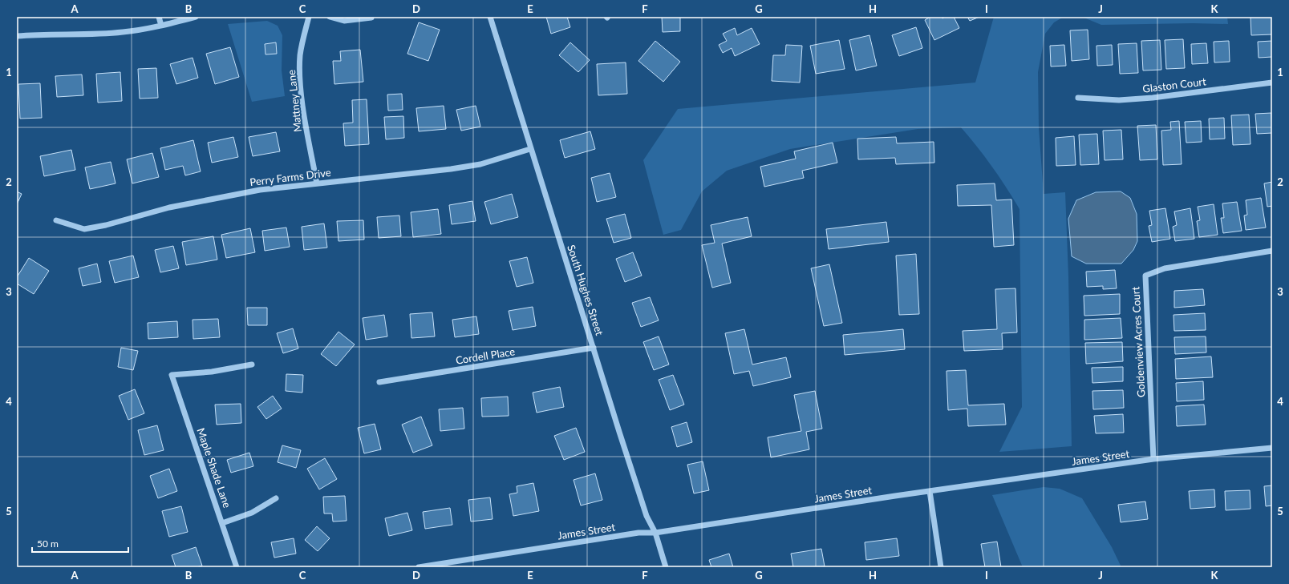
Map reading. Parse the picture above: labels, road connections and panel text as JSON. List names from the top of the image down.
{
  "streets": {
    "street": [
      "Glaston Court",
      "Mattney Lane",
      "Perry Farms Drive",
      "South Hughes Street",
      "Goldenview Acres Court",
      "Cordell Place",
      "James Street",
      "Maple Shade Lane"
    ]
  },
  "crossings": [
    ["Mattney Lane", "Perry Farms Drive"],
    ["Perry Farms Drive", "South Hughes Street"],
    ["South Hughes Street", "Cordell Place"],
    ["South Hughes Street", "James Street"],
    ["Goldenview Acres Court", "James Street"]
  ],
  "scale_bar": "50 m",
  "grid": {
    "columns": [
      "A",
      "B",
      "C",
      "D",
      "E",
      "F",
      "G",
      "H",
      "I",
      "J",
      "K"
    ],
    "rows": [
      "1",
      "2",
      "3",
      "4",
      "5"
    ]
  }
}
